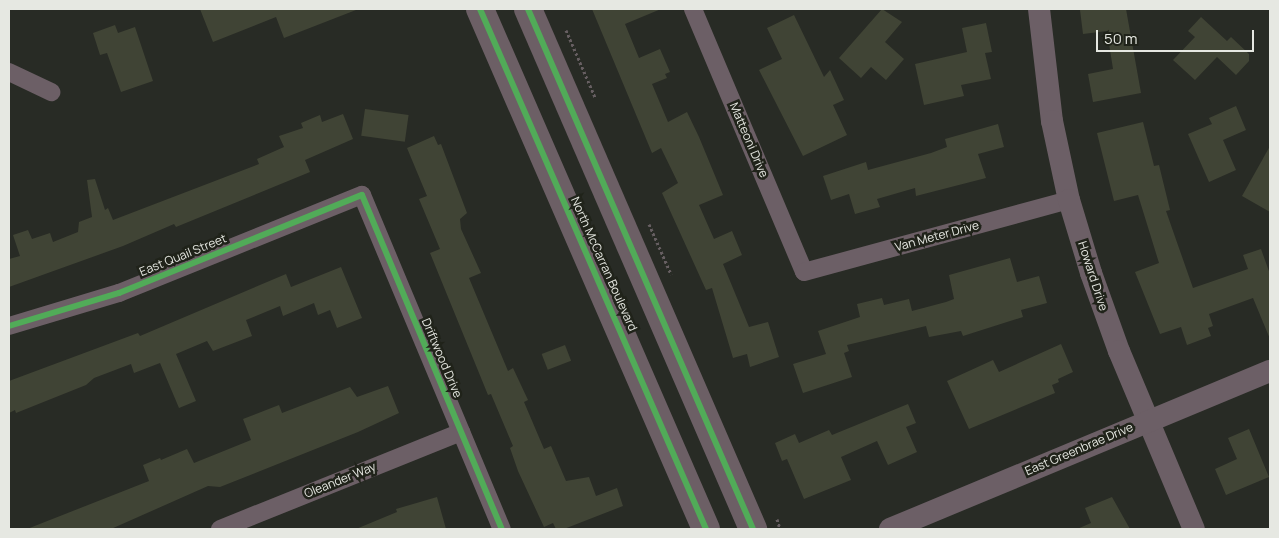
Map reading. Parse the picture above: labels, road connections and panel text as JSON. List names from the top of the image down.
{
  "streets": {
    "main road": ["North McCarran Boulevard"],
    "street": [
      "Matteoni Drive",
      "Van Meter Drive",
      "East Quail Street",
      "Howard Drive",
      "Driftwood Drive",
      "East Greenbrae Drive",
      "Oleander Way"
    ]
  },
  "crossings": [
    ["Matteoni Drive", "Van Meter Drive"],
    ["Van Meter Drive", "Howard Drive"],
    ["East Quail Street", "Driftwood Drive"],
    ["Howard Drive", "East Greenbrae Drive"],
    ["Driftwood Drive", "Oleander Way"]
  ],
  "scale_bar": "50 m"
}
